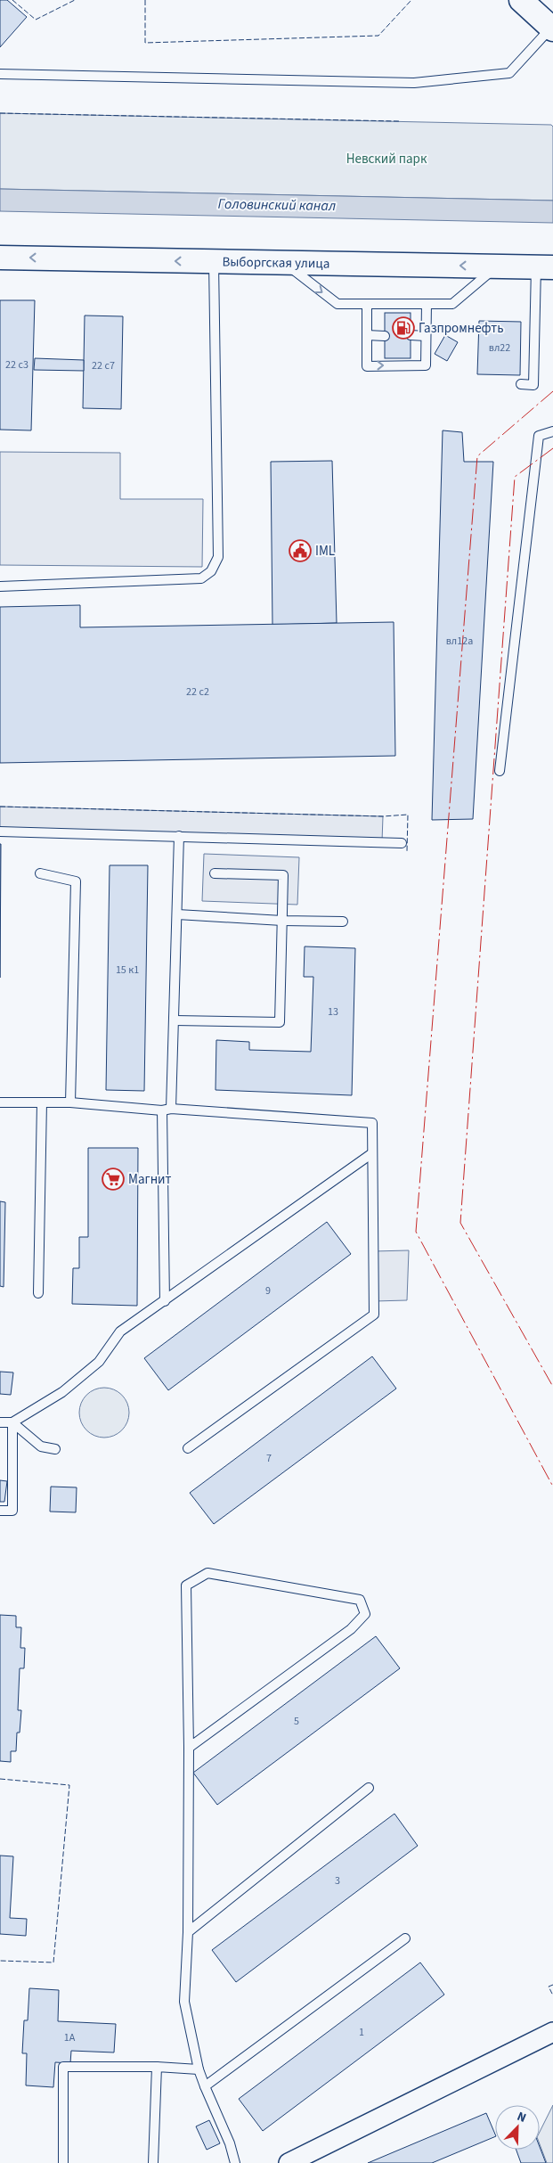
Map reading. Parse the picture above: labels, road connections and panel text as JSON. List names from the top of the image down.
{
  "streets": {
    "street": ["Выборгская улица"]
  },
  "one_way": ["Выборгская улица"],
  "water": ["Головинский канал"],
  "parks": ["Невский парк"],
  "places": {
    "fuel station": ["Газпромнефть"],
    "public building": ["IML"],
    "supermarket": ["Магнит"]
  },
  "house_numbers": [
    "вл22",
    "22 с3",
    "22 с7",
    "вл12а",
    "22 с2",
    "15 к1",
    "13",
    "9",
    "7",
    "5",
    "3",
    "1",
    "1А"
  ],
  "north": "top right"
}
